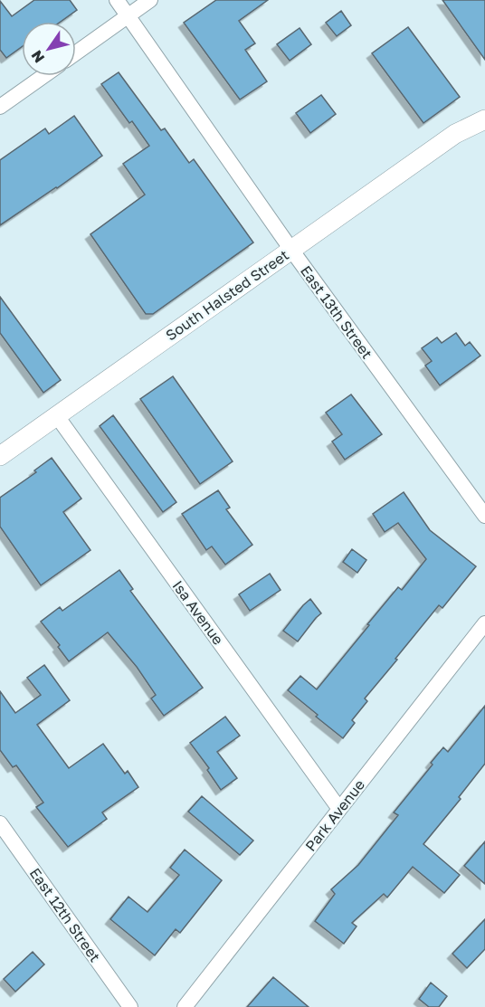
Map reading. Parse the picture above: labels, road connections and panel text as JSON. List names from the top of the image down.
{
  "streets": {
    "street": [
      "South Halsted Street",
      "East 13th Street",
      "Isa Avenue",
      "Park Avenue",
      "East 12th Street"
    ]
  },
  "crossings": [
    ["South Halsted Street", "East 13th Street"],
    ["South Halsted Street", "Isa Avenue"],
    ["Isa Avenue", "Park Avenue"]
  ],
  "north": "bottom left"
}
